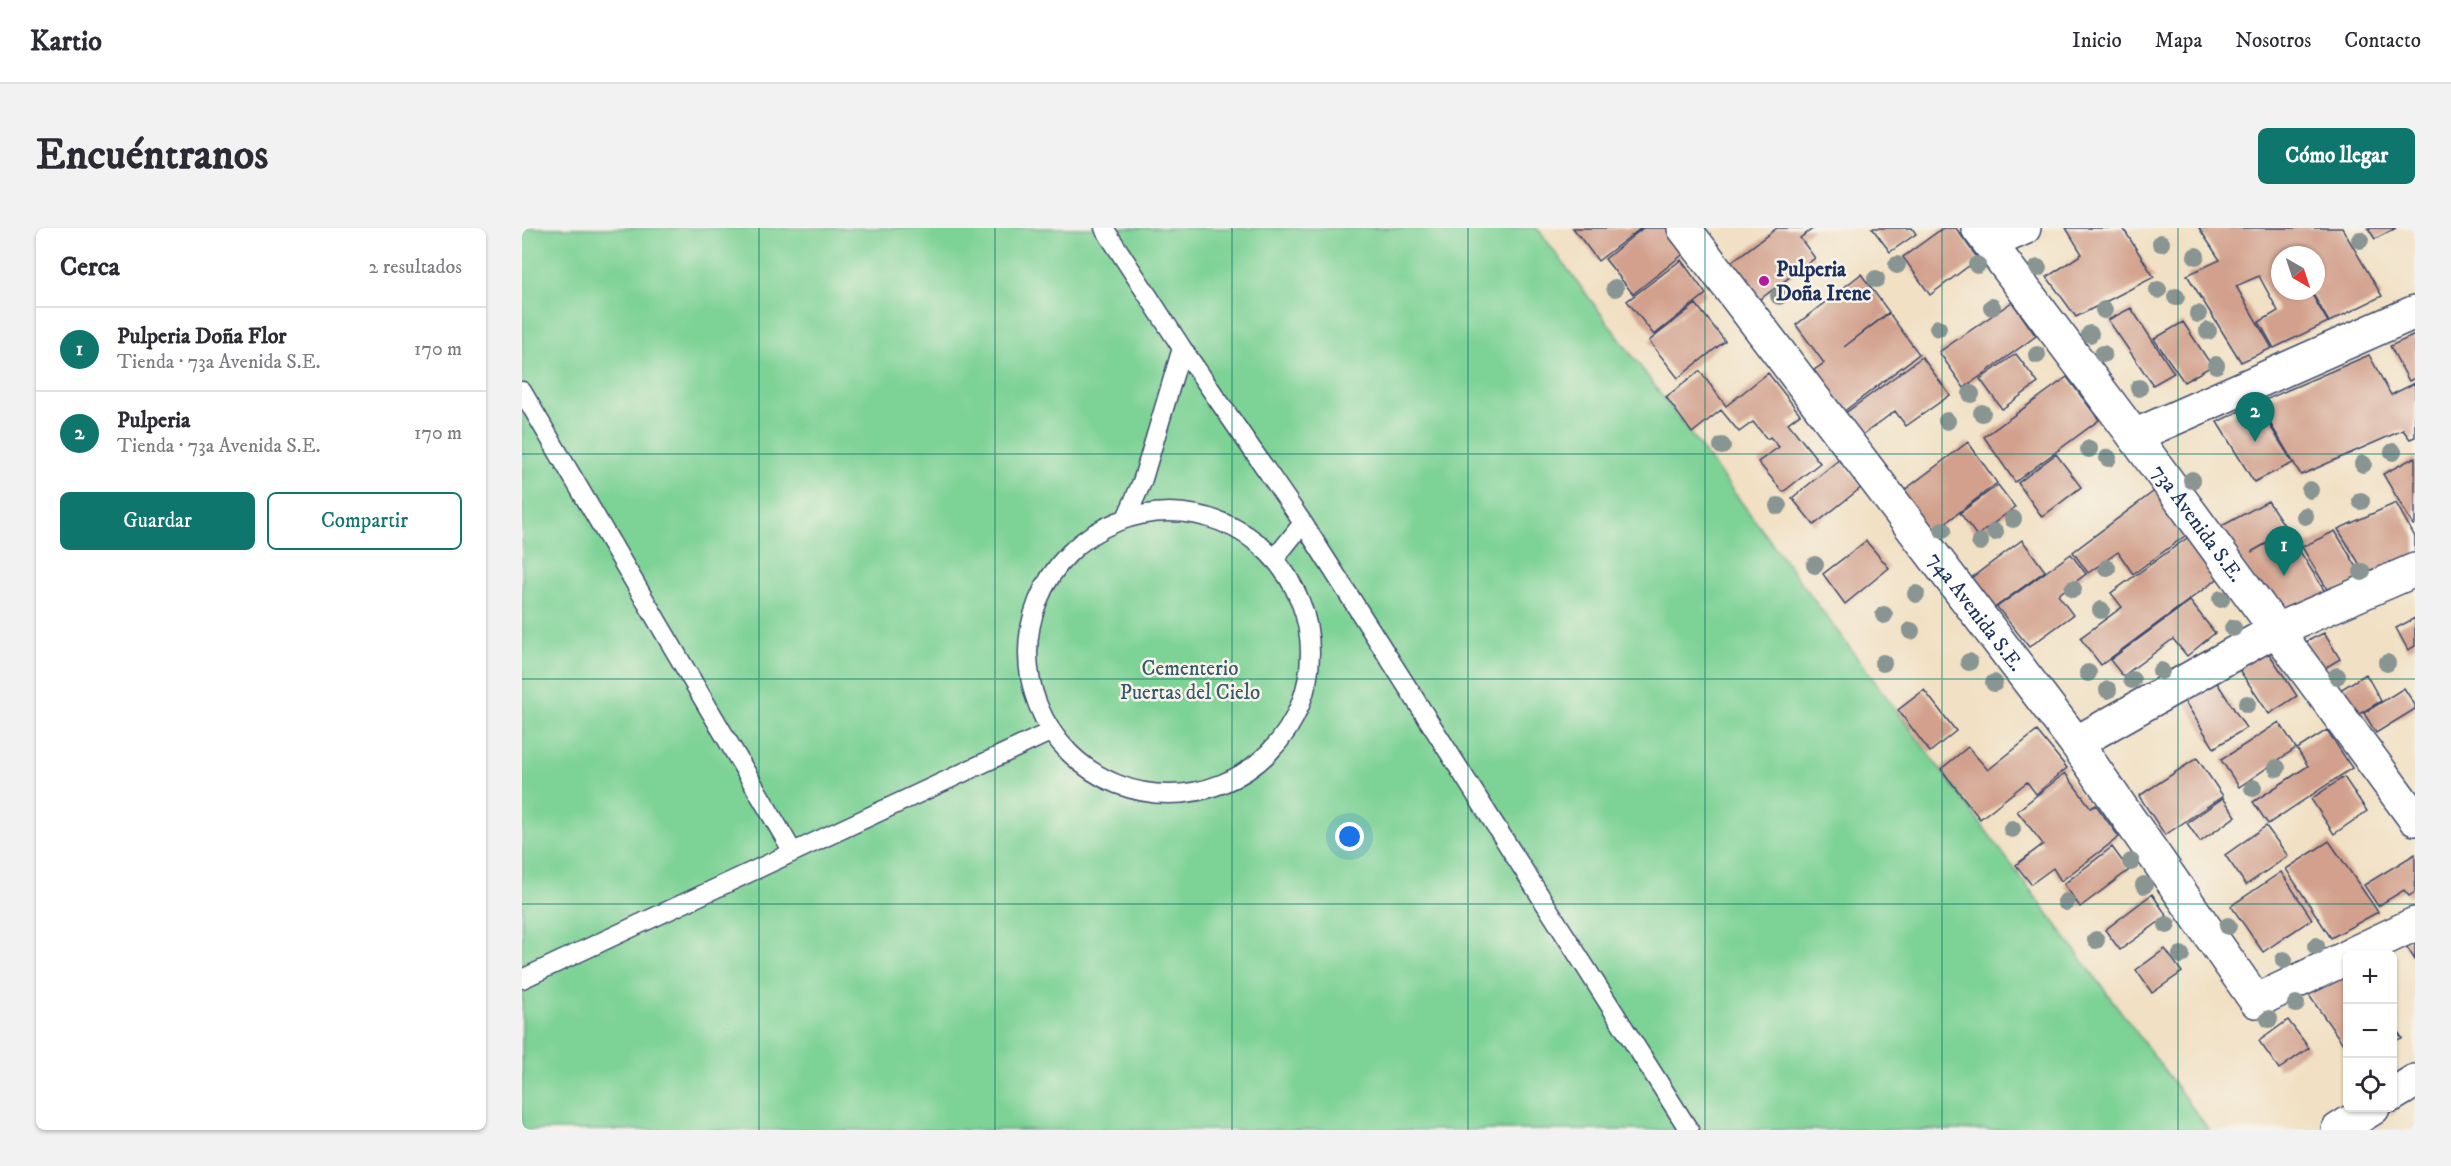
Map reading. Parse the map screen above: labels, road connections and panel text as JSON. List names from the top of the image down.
{
  "streets": {
    "street": ["73a Avenida S.E.", "74a Avenida S.E."]
  },
  "parks": ["Cementerio Puertas del Cielo"],
  "places": ["Pulperia Doña Irene"],
  "north": "bottom right",
  "page": {
    "header": "Kartio",
    "nav": [
      "Inicio",
      "Mapa",
      "Nosotros",
      "Contacto"
    ],
    "buttons": [
      "Cómo llegar",
      ["Guardar", "Compartir"]
    ],
    "title": "Encuéntranos",
    "heading": ["Cerca", "2 resultados"],
    "list": [
      {
        "mark": "1",
        "name": "Pulperia Doña Flor",
        "note": "Tienda · 73a Avenida S.E.",
        "value": "170 m"
      },
      {
        "mark": "2",
        "name": "Pulperia",
        "note": "Tienda · 73a Avenida S.E.",
        "value": "170 m"
      }
    ],
    "pins": ["2", "1"],
    "map_buttons": ["+", "−"]
  }
}
